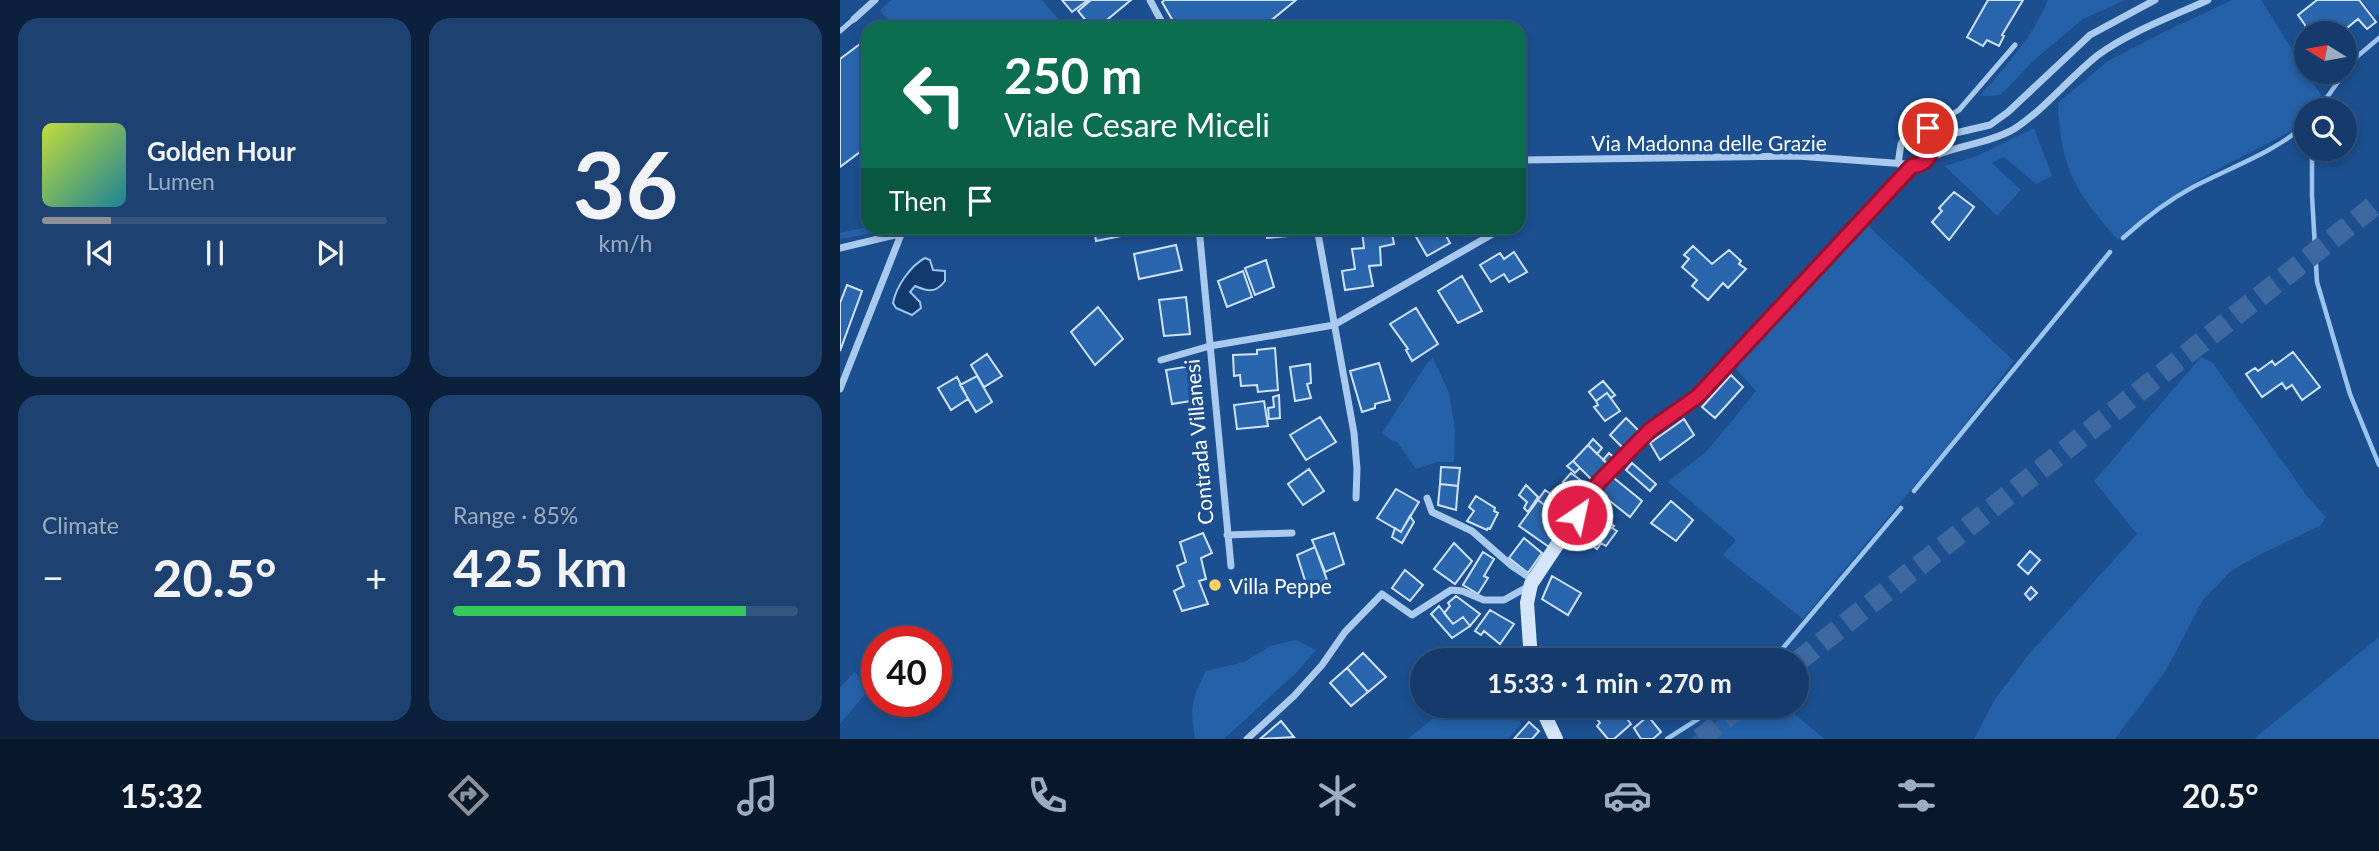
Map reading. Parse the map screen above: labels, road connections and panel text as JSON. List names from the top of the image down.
{
  "streets": {
    "street": ["Via Madonna delle Grazie", "Contrada Villanesi"]
  },
  "places": ["Villa Peppe"],
  "north": "left",
  "page": {
    "tile": [
      ["36", "km/h"],
      "Climate",
      ["Range · 85%", "425 km"]
    ],
    "turn": ["250 m", "Viale Cesare Miceli"],
    "song": ["Golden Hour", "Lumen"],
    "then": "Then",
    "heat": ["−", "20.5°", "+"],
    "limit": "40",
    "trip": "15:33 · 1 min · 270 m",
    "tabs": ["15:32", "20.5°"]
  }
}
